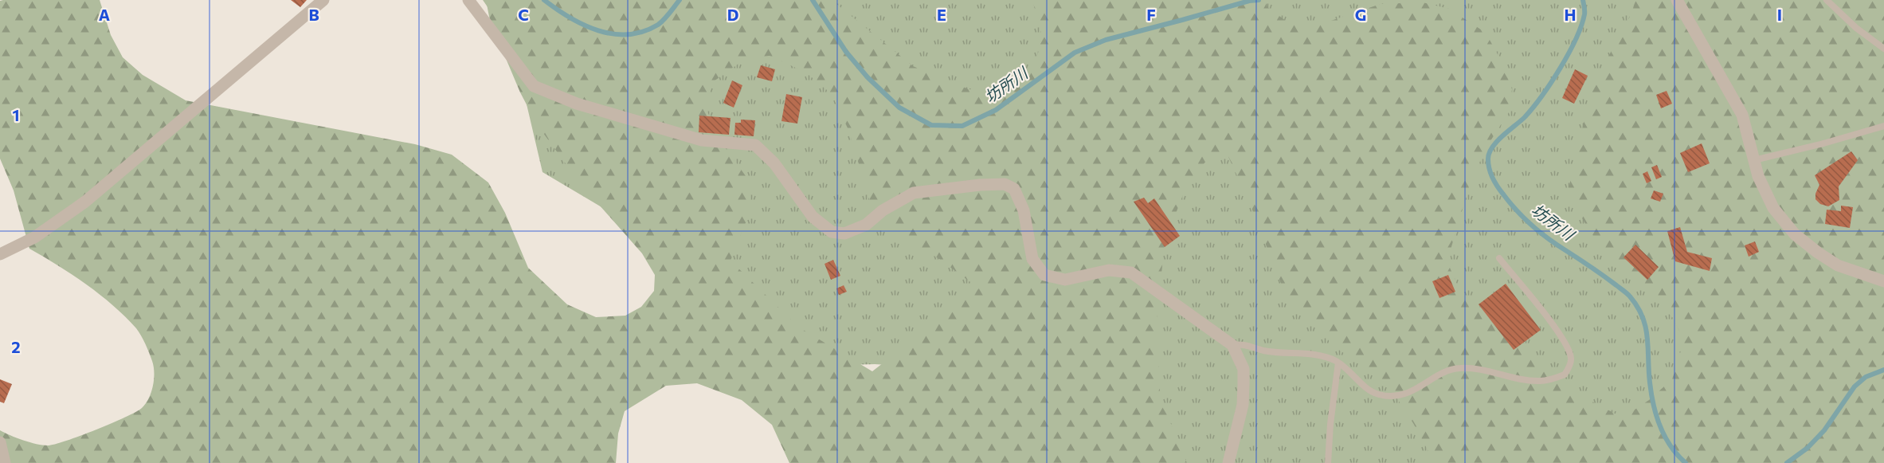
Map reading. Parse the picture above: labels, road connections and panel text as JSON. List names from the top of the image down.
{
  "water": ["坊所川"],
  "grid": {
    "columns": [
      "A",
      "B",
      "C",
      "D",
      "E",
      "F",
      "G",
      "H",
      "I"
    ],
    "rows": ["1", "2"]
  }
}
